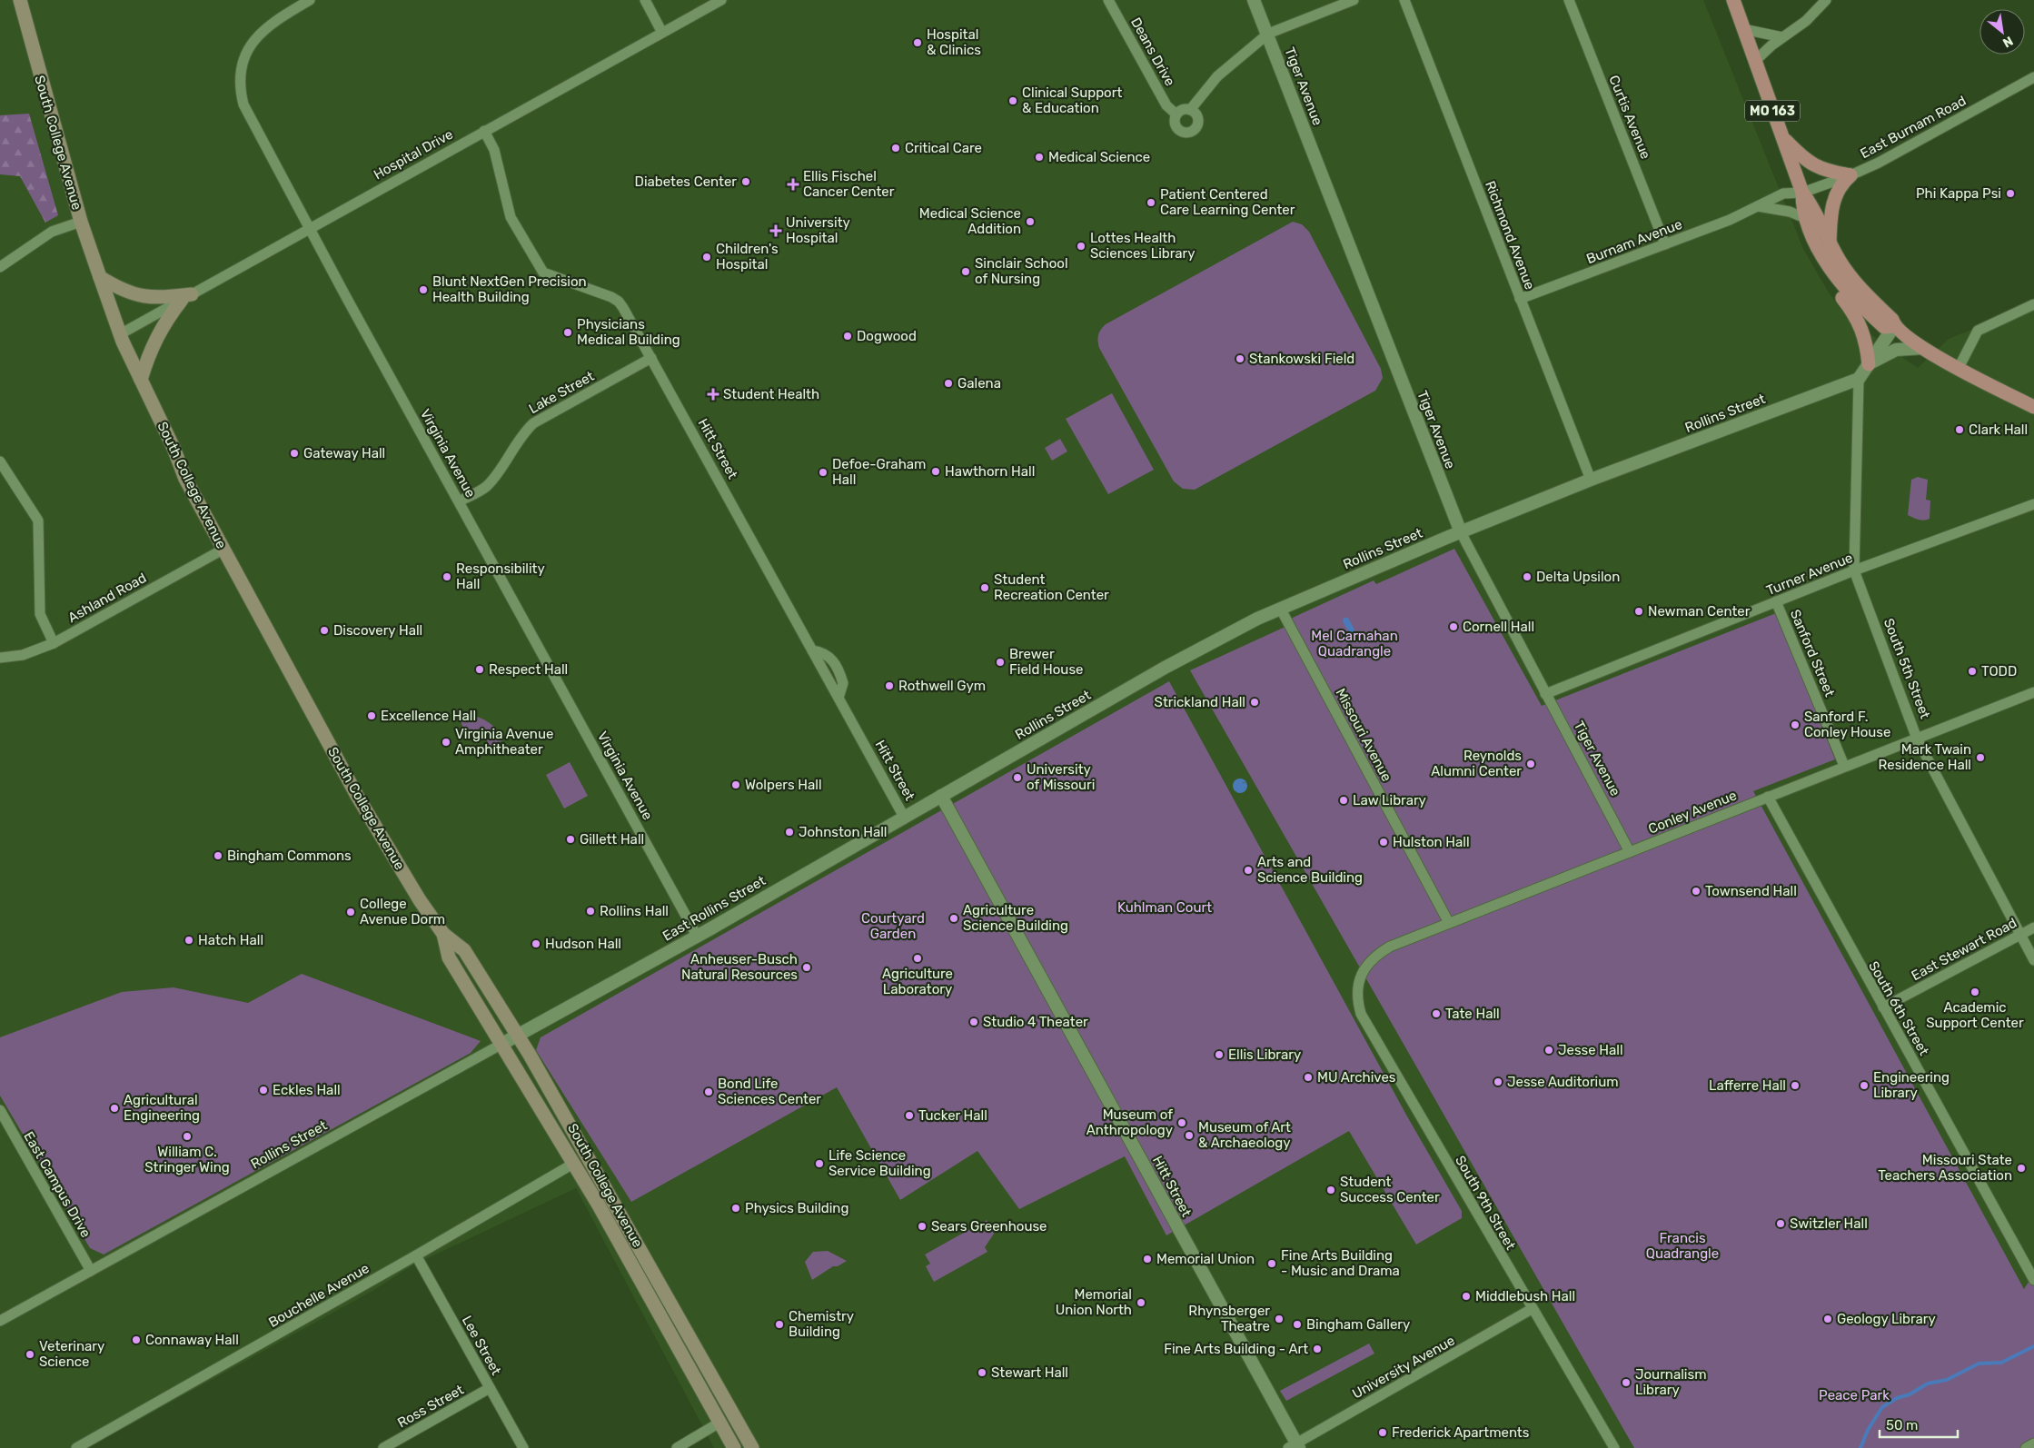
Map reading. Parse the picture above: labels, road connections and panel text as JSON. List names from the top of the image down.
{
  "streets": {
    "main road": ["MO 163", "South College Avenue"],
    "street": [
      "Deans Drive",
      "Tiger Avenue",
      "Curtis Avenue",
      "East Burnam Road",
      "Hospital Drive",
      "Richmond Avenue",
      "Burnam Avenue",
      "Lake Street",
      "Rollins Street",
      "Hitt Street",
      "Virginia Avenue",
      "Turner Avenue",
      "Ashland Road",
      "Sanford Street",
      "South 5th Street",
      "Missouri Avenue",
      "Conley Avenue",
      "East Rollins Street",
      "East Stewart Road",
      "South 6th Street",
      "East Campus Drive",
      "South 9th Street",
      "Bouchelle Avenue",
      "Lee Street",
      "University Avenue",
      "Ross Street"
    ]
  },
  "crossings": [
    ["Tiger Avenue", "Rollins Street"],
    ["Tiger Avenue", "Turner Avenue"],
    ["Tiger Avenue", "Conley Avenue"],
    ["MO 163", "East Burnam Road"],
    ["MO 163", "Burnam Avenue"],
    ["Curtis Avenue", "Burnam Avenue"],
    ["East Burnam Road", "Burnam Avenue"],
    ["South College Avenue", "Hospital Drive"],
    ["South College Avenue", "Rollins Street"],
    ["South College Avenue", "Ashland Road"],
    ["South College Avenue", "East Rollins Street"],
    ["South College Avenue", "Bouchelle Avenue"],
    ["Hospital Drive", "Hitt Street"],
    ["Hospital Drive", "Virginia Avenue"],
    ["Richmond Avenue", "Burnam Avenue"],
    ["Richmond Avenue", "Rollins Street"],
    ["Lake Street", "Hitt Street"],
    ["Lake Street", "Virginia Avenue"],
    ["Rollins Street", "Hitt Street"],
    ["Rollins Street", "South 5th Street"],
    ["Rollins Street", "Missouri Avenue"],
    ["Rollins Street", "East Rollins Street"],
    ["Rollins Street", "East Campus Drive"],
    ["Hitt Street", "East Rollins Street"],
    ["Hitt Street", "University Avenue"],
    ["Virginia Avenue", "East Rollins Street"],
    ["Turner Avenue", "Sanford Street"],
    ["Turner Avenue", "South 5th Street"],
    ["Sanford Street", "Conley Avenue"],
    ["South 5th Street", "Conley Avenue"],
    ["South 5th Street", "East Stewart Road"],
    ["Missouri Avenue", "Conley Avenue"],
    ["Conley Avenue", "South 6th Street"],
    ["Conley Avenue", "South 9th Street"],
    ["East Stewart Road", "South 6th Street"],
    ["South 9th Street", "University Avenue"],
    ["Bouchelle Avenue", "Lee Street"],
    ["Lee Street", "Ross Street"]
  ],
  "parks": [
    "Mel Carnahan Quadrangle",
    "Kuhlman Court",
    "Courtyard Garden",
    "Francis Quadrangle",
    "Peace Park"
  ],
  "places": {
    "other": [
      "Hospital & Clinics",
      "Clinical Support & Education",
      "Critical Care",
      "Medical Science",
      "Diabetes Center",
      "Phi Kappa Psi",
      "Patient Centered Care Learning Center",
      "Medical Science Addition",
      "Lottes Health Sciences Library",
      "Children's Hospital",
      "Sinclair School of Nursing",
      "Blunt NextGen Precision Health Building",
      "Physicians Medical Building",
      "Dogwood",
      "Stankowski Field",
      "Galena",
      "Clark Hall",
      "Gateway Hall",
      "Hawthorn Hall",
      "Defoe-Graham Hall",
      "Responsibility Hall",
      "Delta Upsilon",
      "Student Recreation Center",
      "Newman Center",
      "Cornell Hall",
      "Discovery Hall",
      "Brewer Field House",
      "Respect Hall",
      "TODD",
      "Rothwell Gym",
      "Strickland Hall",
      "Excellence Hall",
      "Sanford F. Conley House",
      "Virginia Avenue Amphitheater",
      "Mark Twain Residence Hall",
      "Reynolds Alumni Center",
      "University of Missouri",
      "Wolpers Hall",
      "Law Library",
      "Johnston Hall",
      "Gillett Hall",
      "Hulston Hall",
      "Bingham Commons",
      "Arts and Science Building",
      "Townsend Hall",
      "Rollins Hall",
      "College Avenue Dorm",
      "Agriculture Science Building",
      "Hatch Hall",
      "Hudson Hall",
      "Agriculture Laboratory",
      "Anheuser-Busch Natural Resources",
      "Academic Support Center",
      "Tate Hall",
      "Studio 4 Theater",
      "Jesse Hall",
      "Ellis Library",
      "MU Archives",
      "Jesse Auditorium",
      "Lafferre Hall",
      "Engineering Library",
      "Eckles Hall",
      "Bond Life Sciences Center",
      "Agricultural Engineering",
      "Tucker Hall",
      "Museum of Anthropology",
      "Museum of Art & Archaeology",
      "William C. Stringer Wing",
      "Life Science Service Building",
      "Missouri State Teachers Association",
      "Student Success Center",
      "Physics Building",
      "Switzler Hall",
      "Sears Greenhouse",
      "Memorial Union",
      "Fine Arts Building - Music and Drama",
      "Middlebush Hall",
      "Memorial Union North",
      "Rhynsberger Theatre",
      "Geology Library",
      "Chemistry Building",
      "Bingham Gallery",
      "Connaway Hall",
      "Fine Arts Building - Art",
      "Veterinary Science",
      "Stewart Hall",
      "Journalism Library",
      "Frederick Apartments"
    ],
    "health": ["Ellis Fischel Cancer Center", "University Hospital", "Student Health"]
  },
  "scale_bar": "50 m",
  "north": "bottom right"
}
